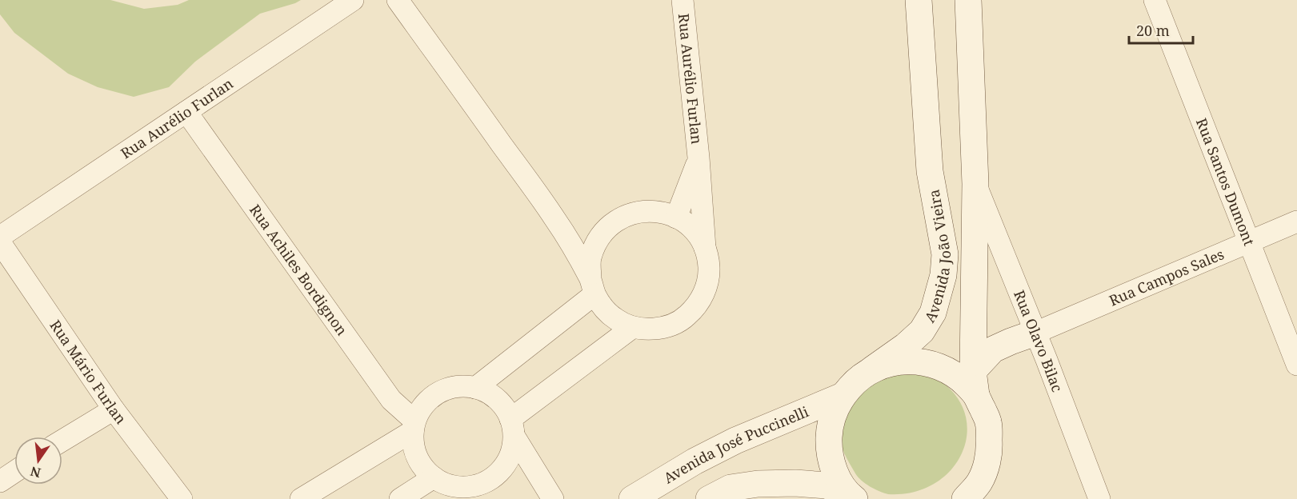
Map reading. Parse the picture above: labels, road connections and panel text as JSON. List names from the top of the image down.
{
  "streets": {
    "main road": ["Avenida João Vieira", "Avenida José Puccinelli"],
    "street": [
      "Rua Aurélio Furlan",
      "Rua Santos Dumont",
      "Rua Achiles Bordignon",
      "Rua Campos Sales",
      "Rua Olavo Bilac",
      "Rua Mário Furlan"
    ]
  },
  "crossings": [
    ["Rua Aurélio Furlan", "Rua Achiles Bordignon"],
    ["Rua Santos Dumont", "Rua Campos Sales"],
    ["Avenida João Vieira", "Avenida José Puccinelli"],
    ["Rua Campos Sales", "Rua Olavo Bilac"]
  ],
  "scale_bar": "20 m",
  "north": "bottom"
}
